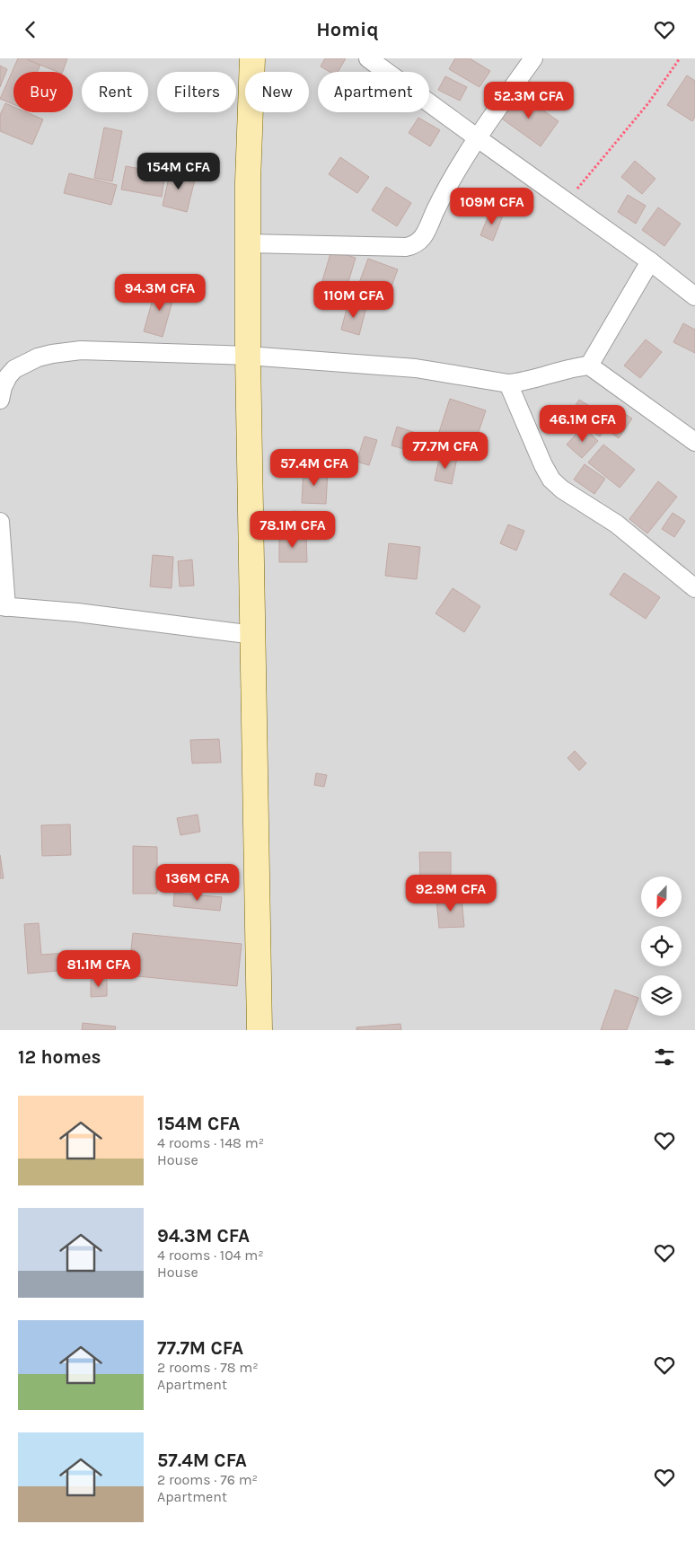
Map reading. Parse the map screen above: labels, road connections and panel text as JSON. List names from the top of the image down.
{
  "north": "bottom",
  "page": {
    "header": "Homiq",
    "chip": [
      "Buy",
      "Rent",
      "Filters",
      "New",
      "Apartment"
    ],
    "price": [
      "52.3M CFA",
      "154M CFA",
      "109M CFA",
      "94.3M CFA",
      "110M CFA",
      "46.1M CFA",
      "77.7M CFA",
      "57.4M CFA",
      "78.1M CFA",
      "136M CFA",
      "92.9M CFA",
      "81.1M CFA"
    ],
    "heading": "12 homes",
    "list": [
      {
        "name": "154M CFA",
        "note": "4 rooms · 148 m² · House"
      },
      {
        "name": "94.3M CFA",
        "note": "4 rooms · 104 m² · House"
      },
      {
        "name": "77.7M CFA",
        "note": "2 rooms · 78 m² · Apartment"
      },
      {
        "name": "57.4M CFA",
        "note": "2 rooms · 76 m² · Apartment"
      }
    ]
  }
}
